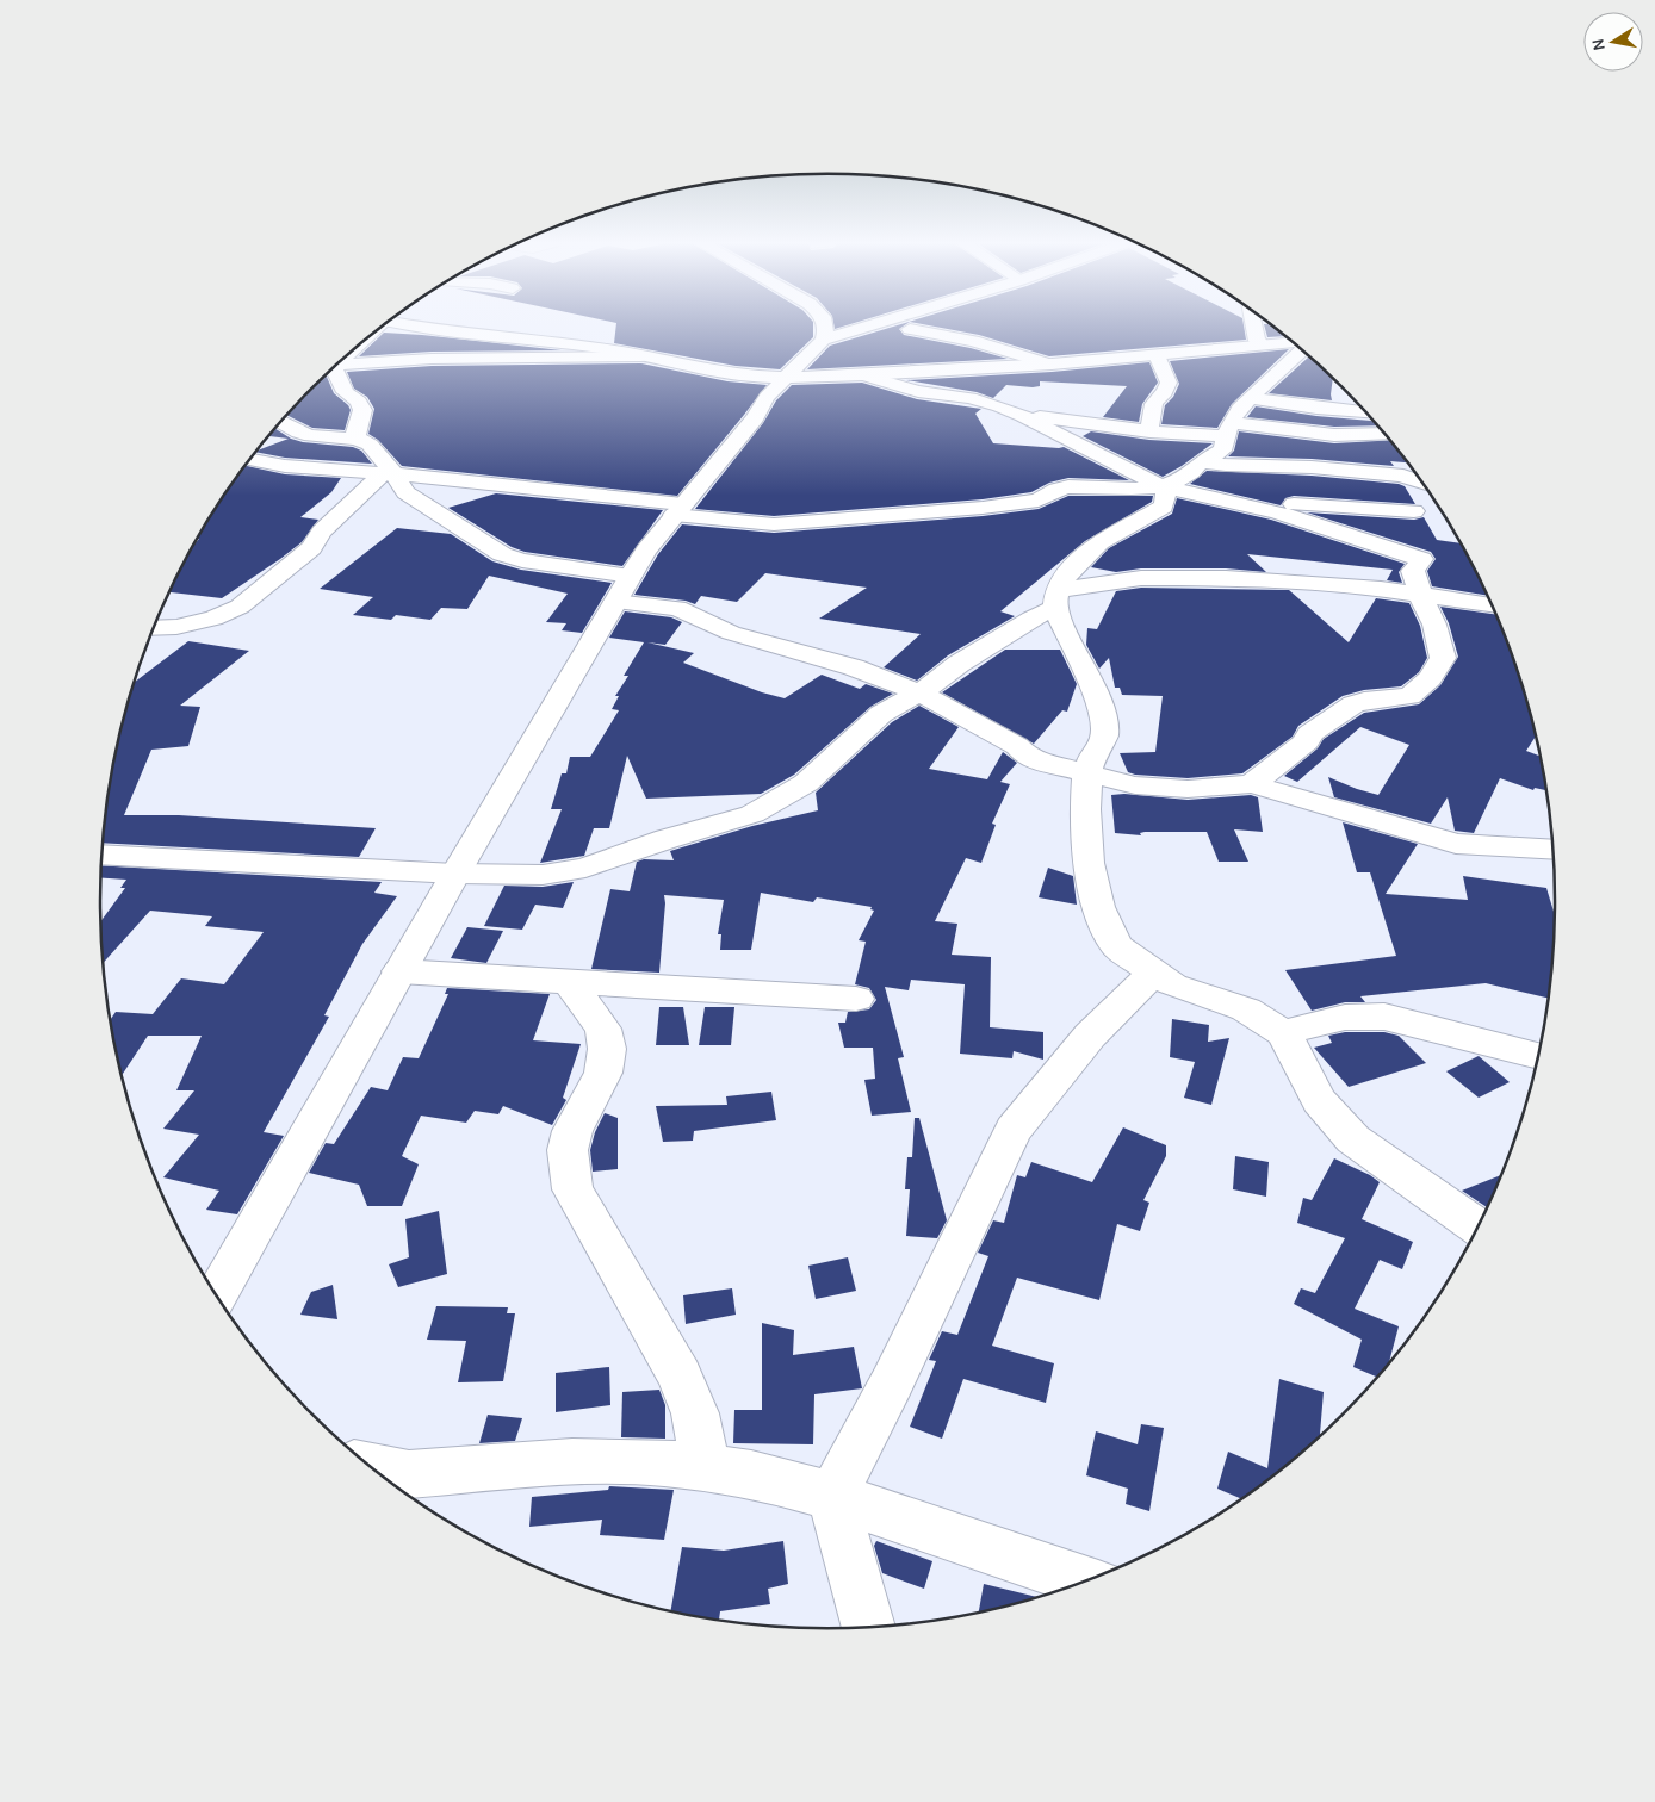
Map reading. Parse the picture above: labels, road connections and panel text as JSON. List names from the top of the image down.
{
  "north": "left"
}
